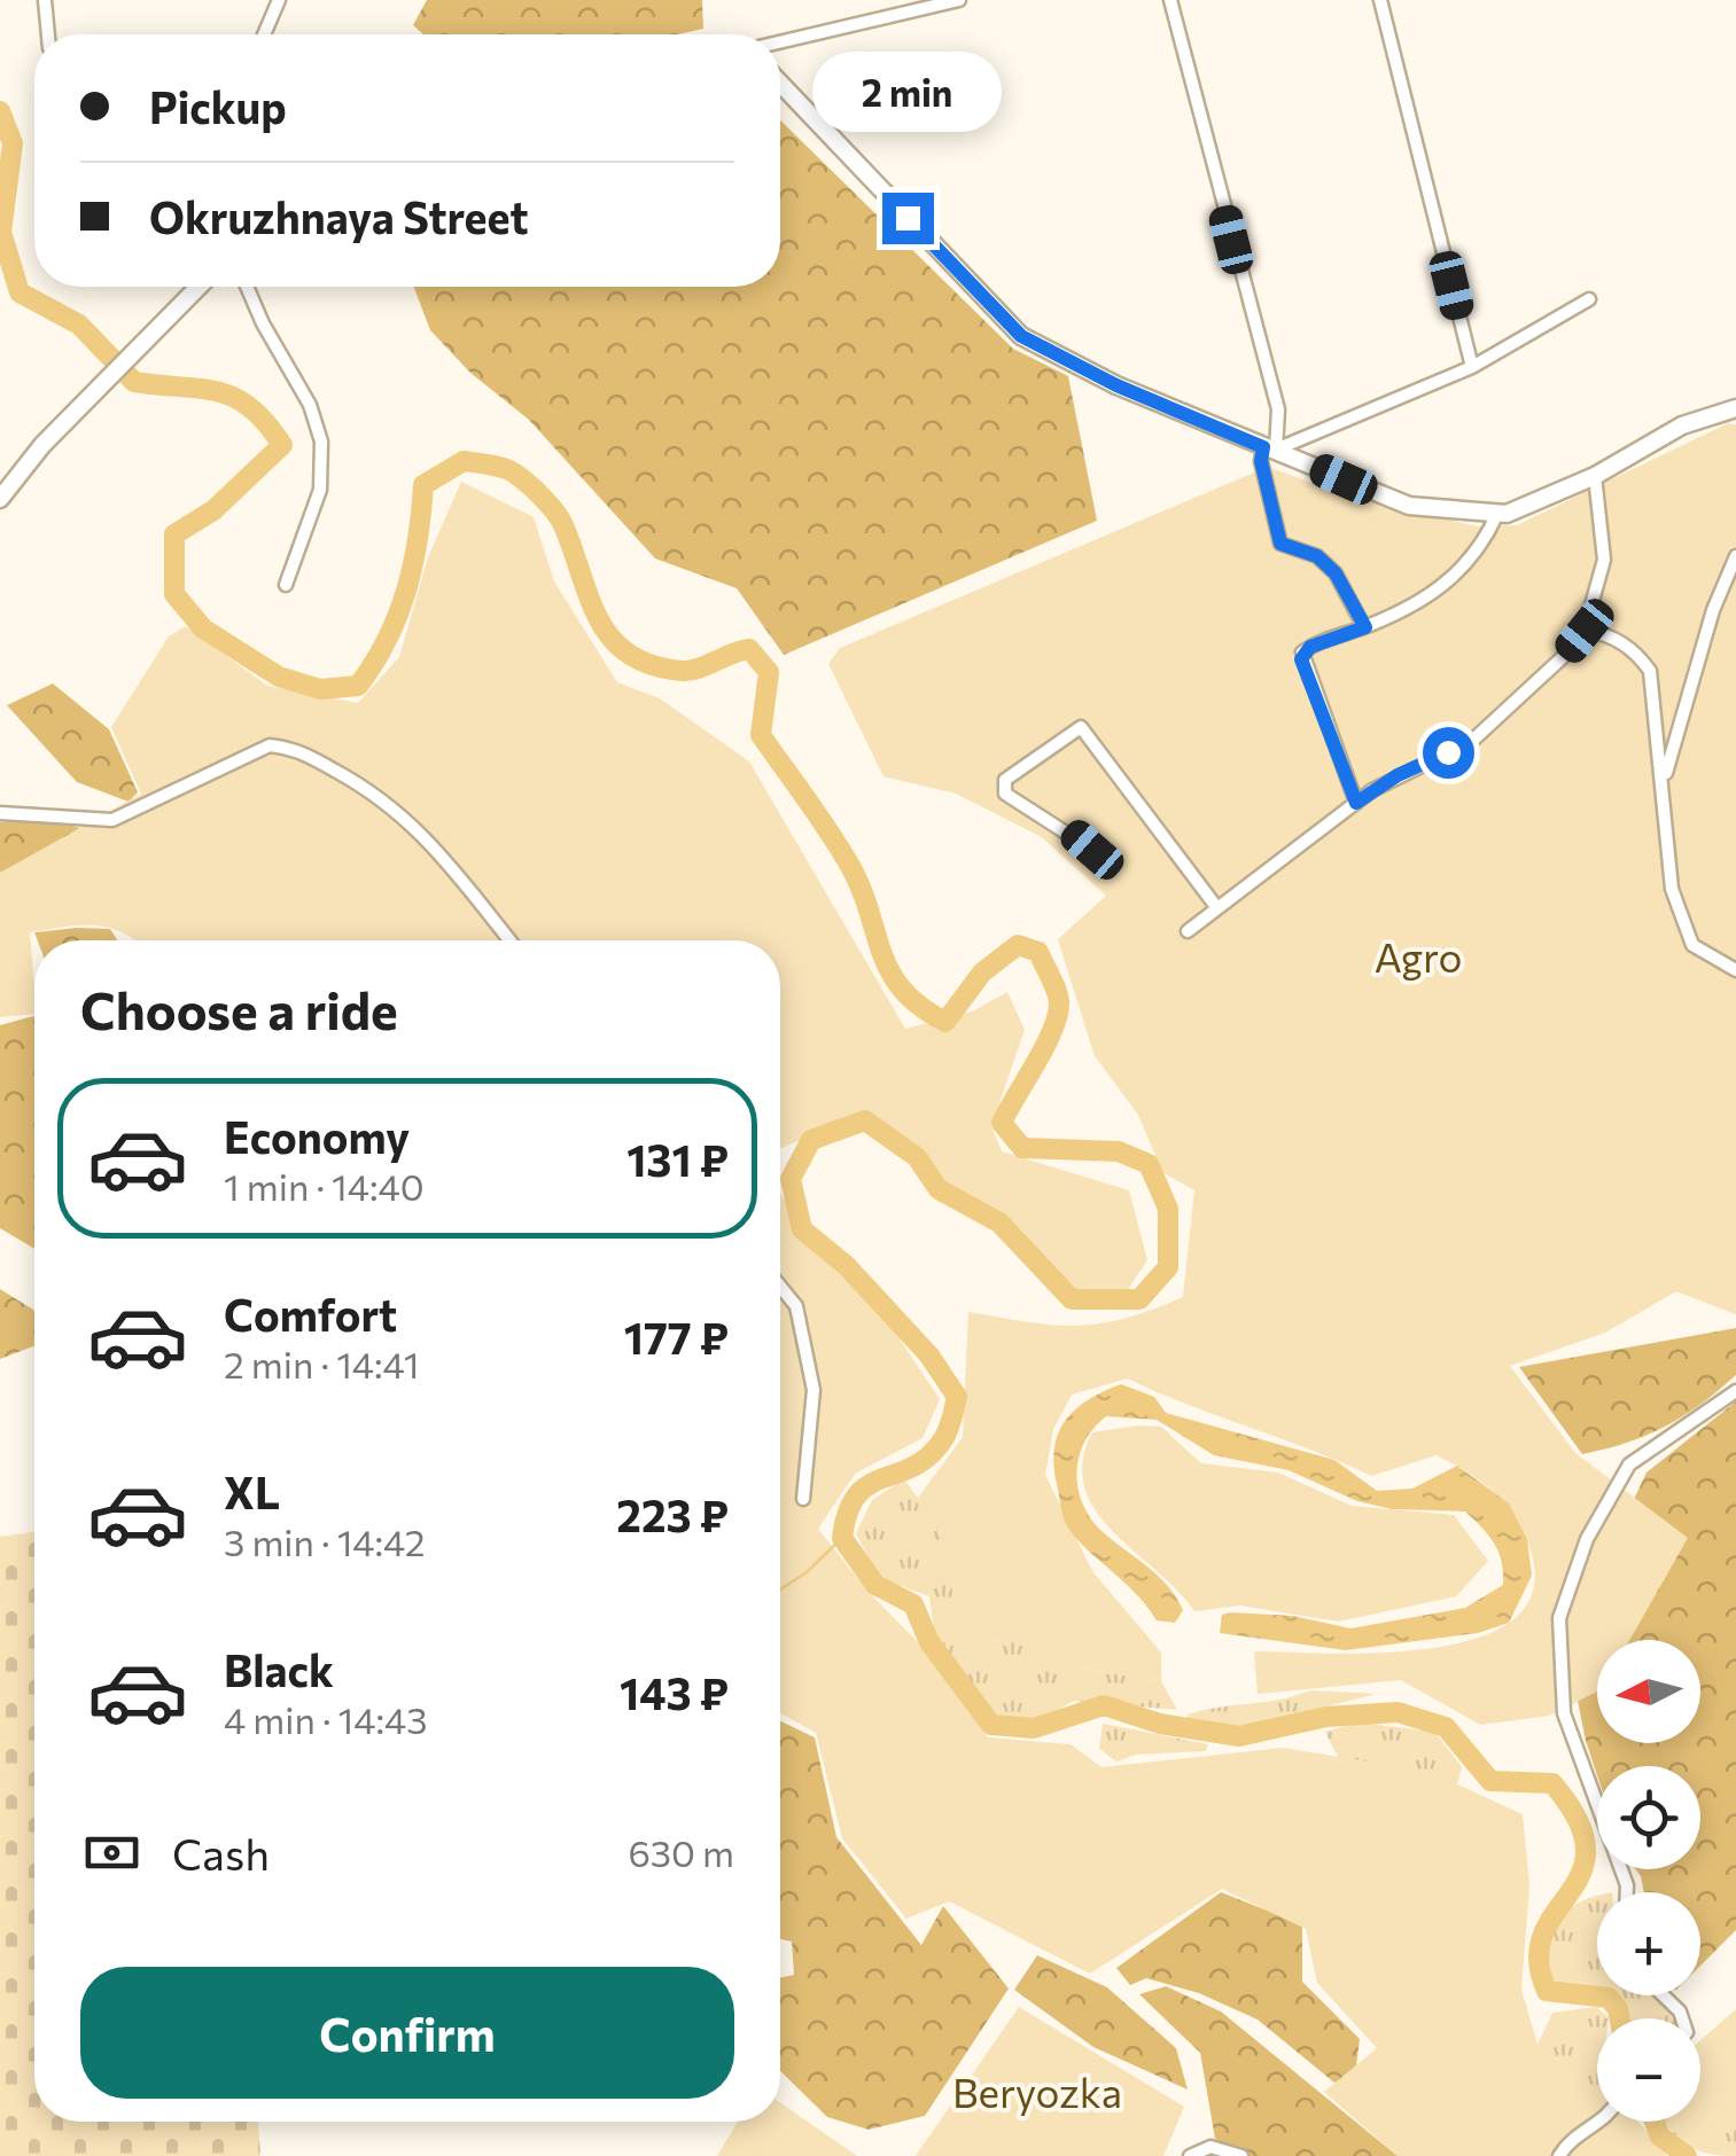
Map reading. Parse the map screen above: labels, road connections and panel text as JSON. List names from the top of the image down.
{
  "parks": ["Agro", "Beryozka"],
  "north": "left",
  "page": {
    "banner": ["Pickup", "Okruzhnaya Street"],
    "bubble": "2 min",
    "heading": "Choose a ride",
    "list": [
      {
        "name": "Economy",
        "note": "1 min · 14:40",
        "value": "131 ₽"
      },
      {
        "name": "Comfort",
        "note": "2 min · 14:41",
        "value": "177 ₽"
      },
      {
        "name": "XL",
        "note": "3 min · 14:42",
        "value": "223 ₽"
      },
      {
        "name": "Black",
        "note": "4 min · 14:43",
        "value": "143 ₽"
      }
    ],
    "map_buttons": ["+", "−"],
    "pay": ["Cash", "630 m"],
    "buttons": "Confirm"
  }
}
